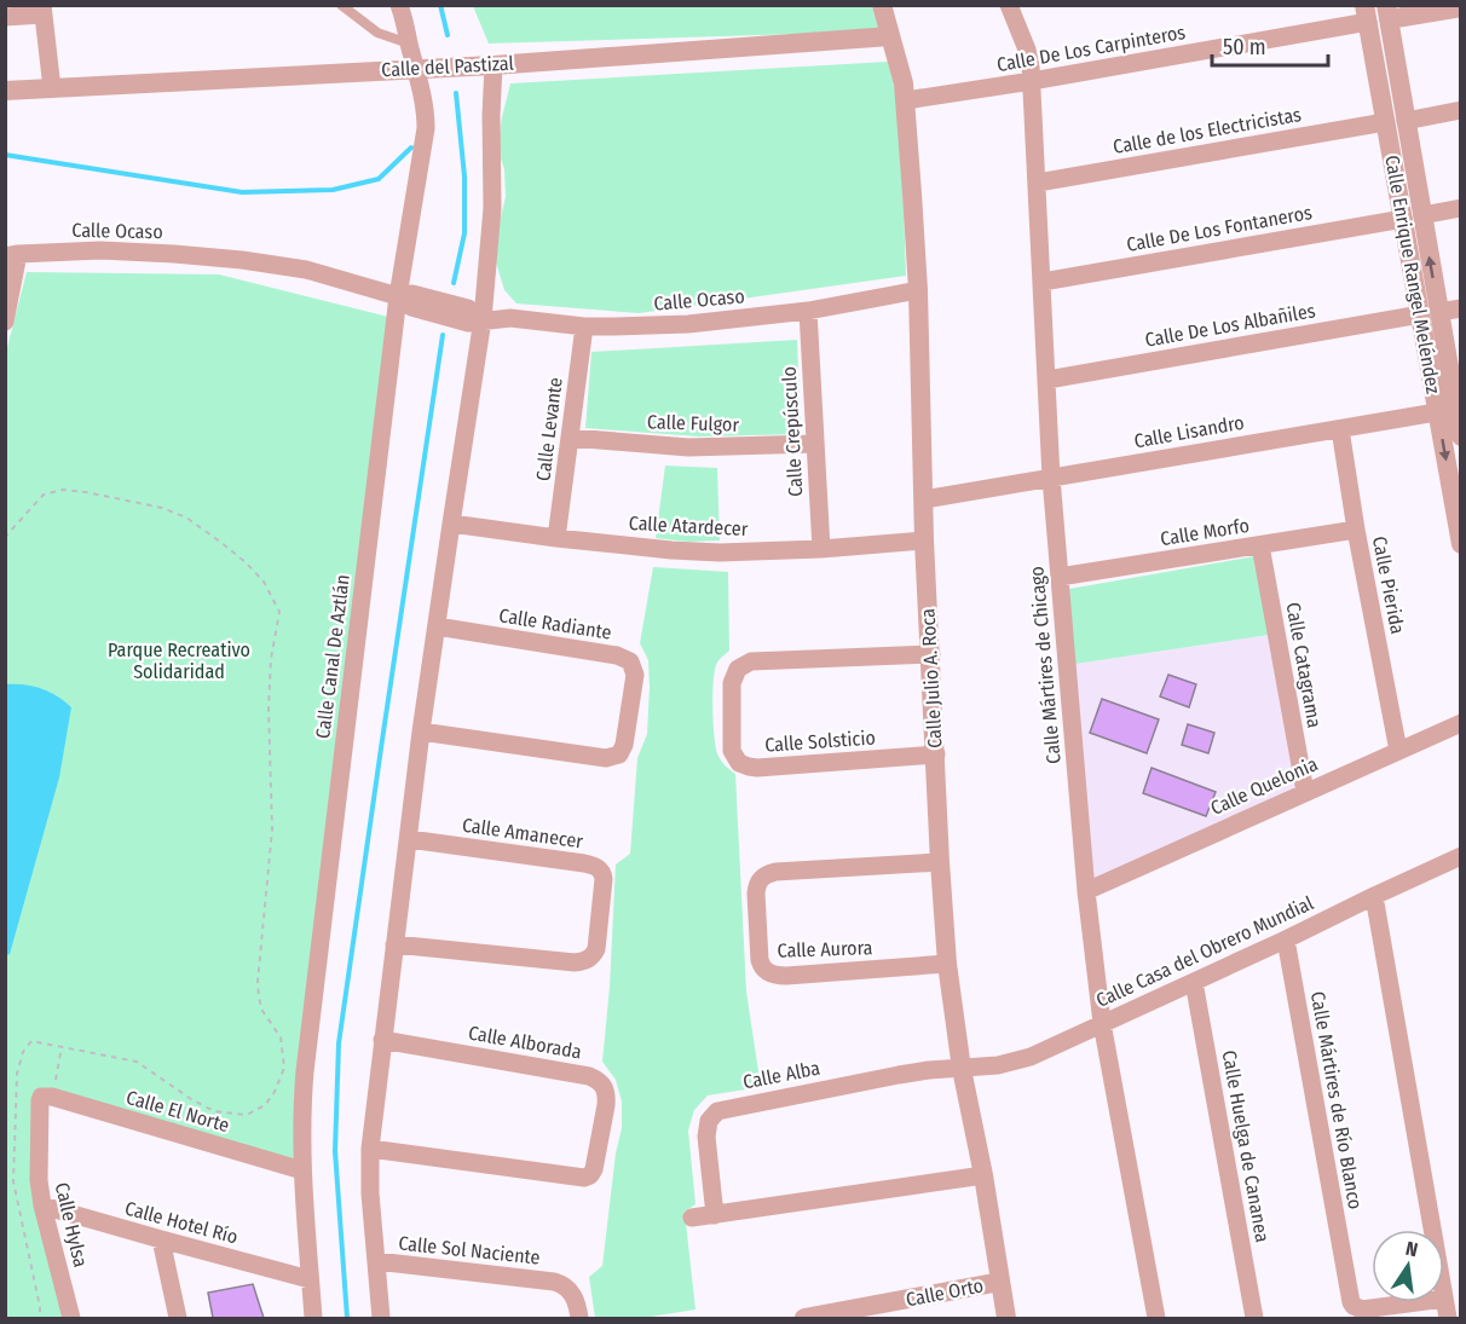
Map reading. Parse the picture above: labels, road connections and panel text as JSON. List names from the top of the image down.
{
  "streets": {
    "street": [
      "Calle De Los Carpinteros",
      "Calle del Pastizal",
      "Calle de los Electricistas",
      "Calle De Los Fontaneros",
      "Calle Ocaso",
      "Calle Enrique Rangel Meléndez",
      "Calle De Los Albañiles",
      "Calle Fulgor",
      "Calle Levante",
      "Calle Crepúsculo",
      "Calle Lisandro",
      "Calle Atardecer",
      "Calle Morfo",
      "Calle Pierida",
      "Calle Radiante",
      "Calle Canal De Aztlán",
      "Calle Mártires de Chicago",
      "Calle Catagrama",
      "Calle Julio A. Roca",
      "Calle Solsticio",
      "Calle Quelonia",
      "Calle Amanecer",
      "Calle Aurora",
      "Calle Casa del Obrero Mundial",
      "Calle Alborada",
      "Calle Alba",
      "Calle Mártires de Río Blanco",
      "Calle El Norte",
      "Calle Huelga de Cananea",
      "Calle Hotel Río",
      "Calle Hylsa",
      "Calle Sol Naciente",
      "Calle Orto"
    ]
  },
  "crossings": [
    ["Calle De Los Carpinteros", "Calle Enrique Rangel Meléndez"],
    ["Calle De Los Carpinteros", "Calle Mártires de Chicago"],
    ["Calle De Los Carpinteros", "Calle Julio A. Roca"],
    ["Calle del Pastizal", "Calle Canal De Aztlán"],
    ["Calle del Pastizal", "Calle Julio A. Roca"],
    ["Calle de los Electricistas", "Calle Enrique Rangel Meléndez"],
    ["Calle de los Electricistas", "Calle Mártires de Chicago"],
    ["Calle De Los Fontaneros", "Calle Enrique Rangel Meléndez"],
    ["Calle De Los Fontaneros", "Calle Mártires de Chicago"],
    ["Calle Ocaso", "Calle Levante"],
    ["Calle Ocaso", "Calle Crepúsculo"],
    ["Calle Ocaso", "Calle Canal De Aztlán"],
    ["Calle Ocaso", "Calle Julio A. Roca"],
    ["Calle Enrique Rangel Meléndez", "Calle De Los Albañiles"],
    ["Calle Enrique Rangel Meléndez", "Calle Lisandro"],
    ["Calle De Los Albañiles", "Calle Mártires de Chicago"],
    ["Calle Fulgor", "Calle Levante"],
    ["Calle Fulgor", "Calle Crepúsculo"],
    ["Calle Levante", "Calle Atardecer"],
    ["Calle Crepúsculo", "Calle Atardecer"],
    ["Calle Lisandro", "Calle Pierida"],
    ["Calle Lisandro", "Calle Mártires de Chicago"],
    ["Calle Lisandro", "Calle Julio A. Roca"],
    ["Calle Atardecer", "Calle Julio A. Roca"],
    ["Calle Morfo", "Calle Pierida"],
    ["Calle Morfo", "Calle Mártires de Chicago"],
    ["Calle Morfo", "Calle Catagrama"],
    ["Calle Pierida", "Calle Quelonia"],
    ["Calle Canal De Aztlán", "Calle El Norte"],
    ["Calle Canal De Aztlán", "Calle Hotel Río"],
    ["Calle Mártires de Chicago", "Calle Quelonia"],
    ["Calle Mártires de Chicago", "Calle Casa del Obrero Mundial"],
    ["Calle Catagrama", "Calle Quelonia"],
    ["Calle Julio A. Roca", "Calle Solsticio"],
    ["Calle Julio A. Roca", "Calle Aurora"],
    ["Calle Julio A. Roca", "Calle Casa del Obrero Mundial"],
    ["Calle Julio A. Roca", "Calle Alba"],
    ["Calle Julio A. Roca", "Calle Orto"],
    ["Calle Casa del Obrero Mundial", "Calle Alba"],
    ["Calle Casa del Obrero Mundial", "Calle Mártires de Río Blanco"],
    ["Calle Casa del Obrero Mundial", "Calle Huelga de Cananea"],
    ["Calle El Norte", "Calle Hylsa"],
    ["Calle Hotel Río", "Calle Hylsa"]
  ],
  "parks": ["Parque Recreativo Solidaridad"],
  "scale_bar": "50 m",
  "north": "top"
}
